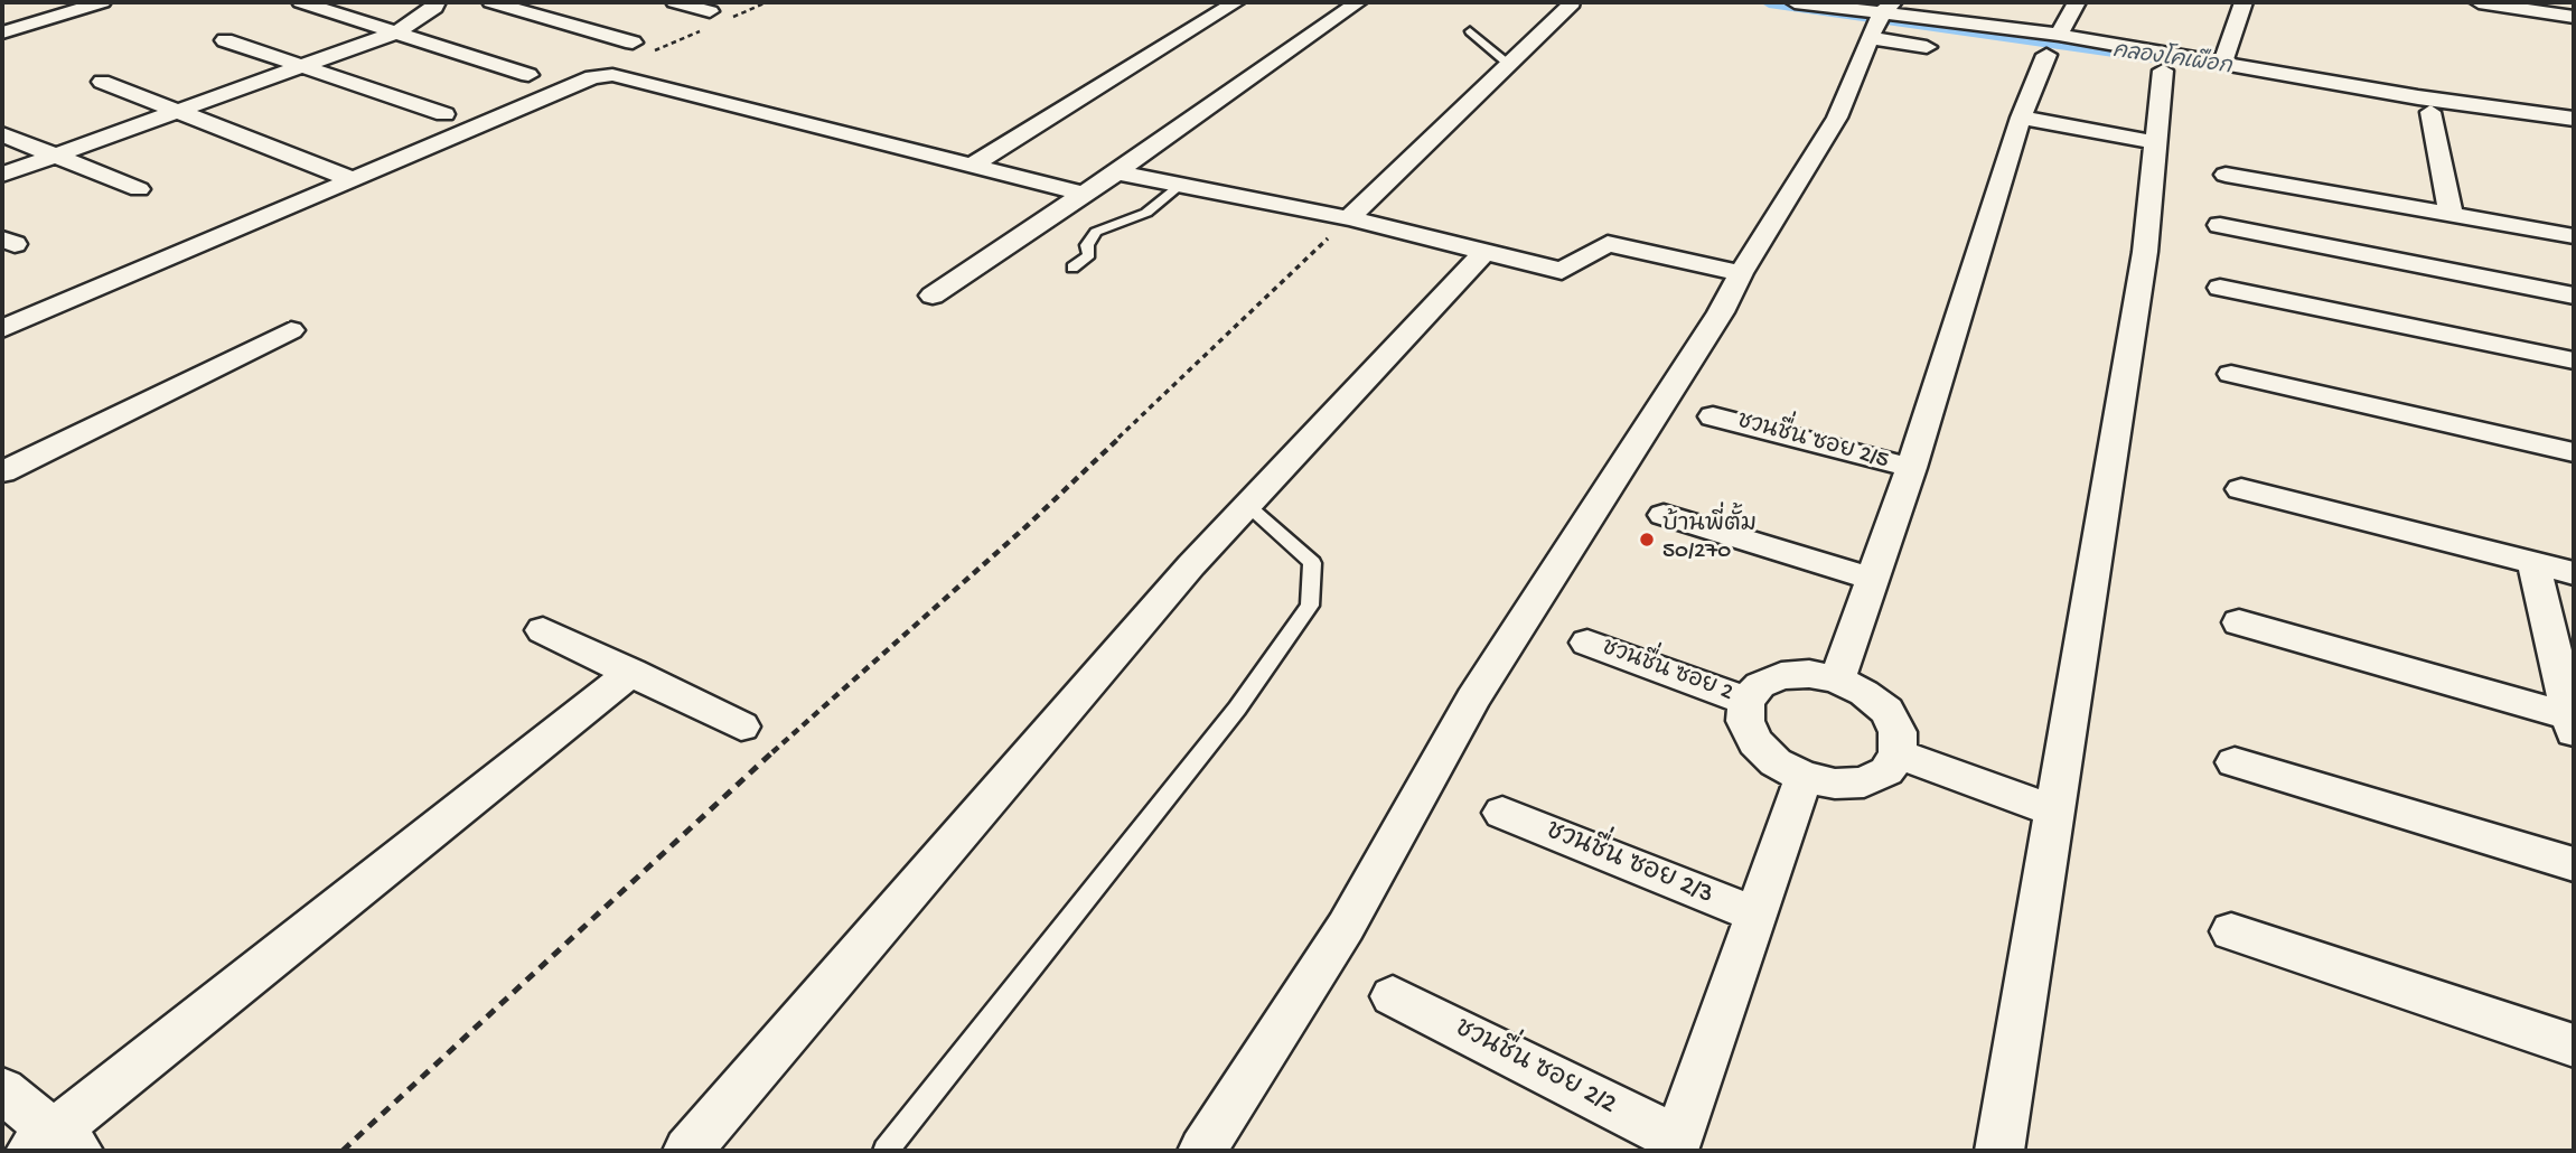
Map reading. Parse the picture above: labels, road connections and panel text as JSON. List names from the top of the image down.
{
  "streets": {
    "street": [
      "ชวนชื่น ซอย 2/5",
      "ชวนชื่น ซอย 2",
      "ชวนชื่น ซอย 2/3",
      "ชวนชื่น ซอย 2/2"
    ]
  },
  "water": ["คลองโคเผือก"],
  "places": ["บ้านพี่ตั้ม 50/270"]
}
